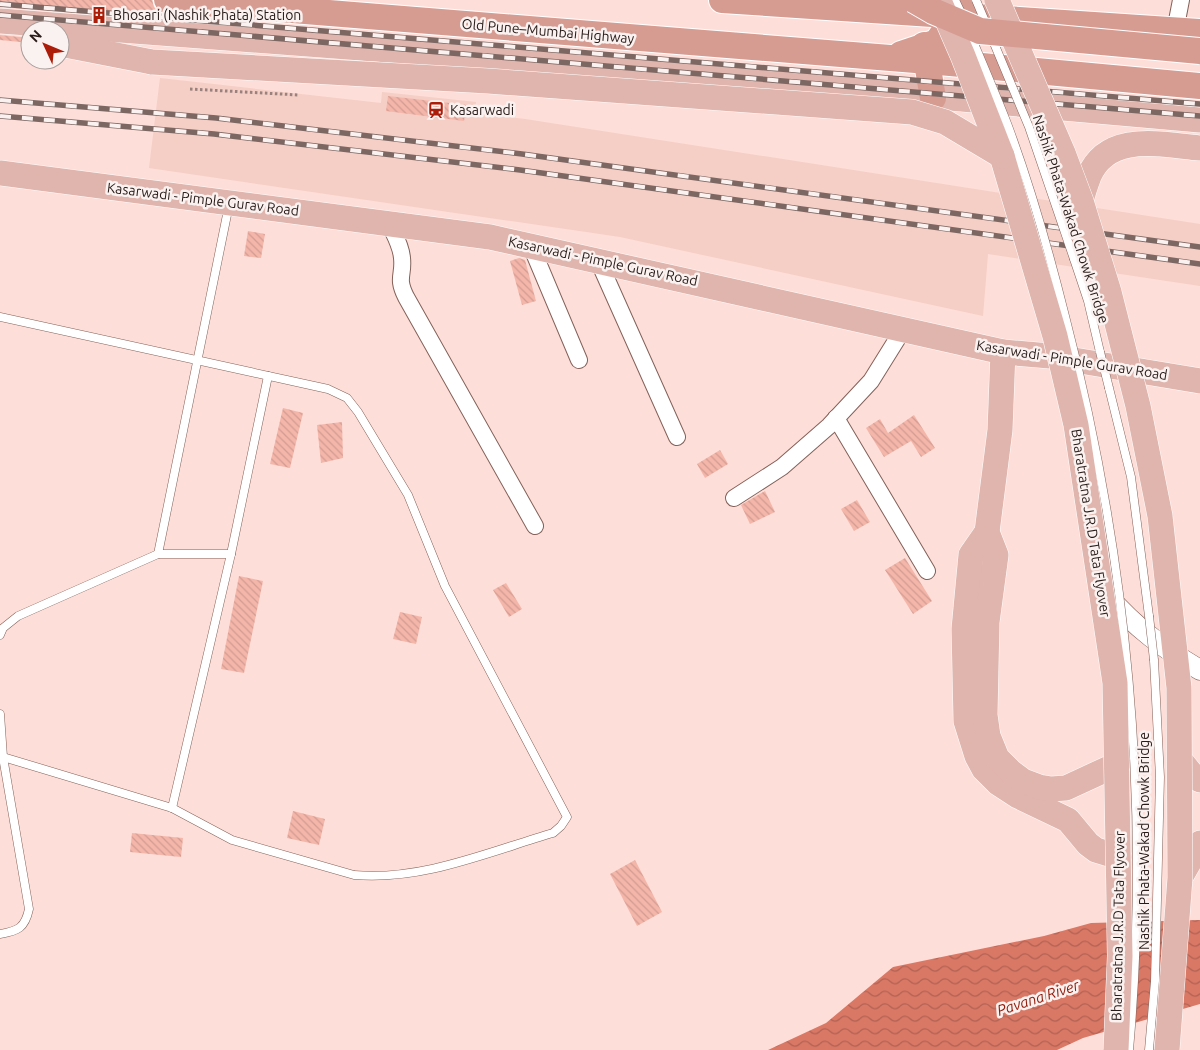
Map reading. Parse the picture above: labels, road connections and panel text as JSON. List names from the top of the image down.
{
  "streets": {
    "highway": ["Old Pune–Mumbai Highway"],
    "main road": ["Kasarwadi - Pimple Gurav Road", "Bharatratna J.R.D Tata Flyover"],
    "lane": ["Nashik Phata-Wakad Chowk Bridge"]
  },
  "crossings": [
    ["Nashik Phata-Wakad Chowk Bridge", "Bharatratna J.R.D Tata Flyover"]
  ],
  "water": ["Pavana River"],
  "places": {
    "building": ["Bhosari (Nashik Phata) Station"],
    "station": ["Kasarwadi"]
  },
  "north": "top left"
}
